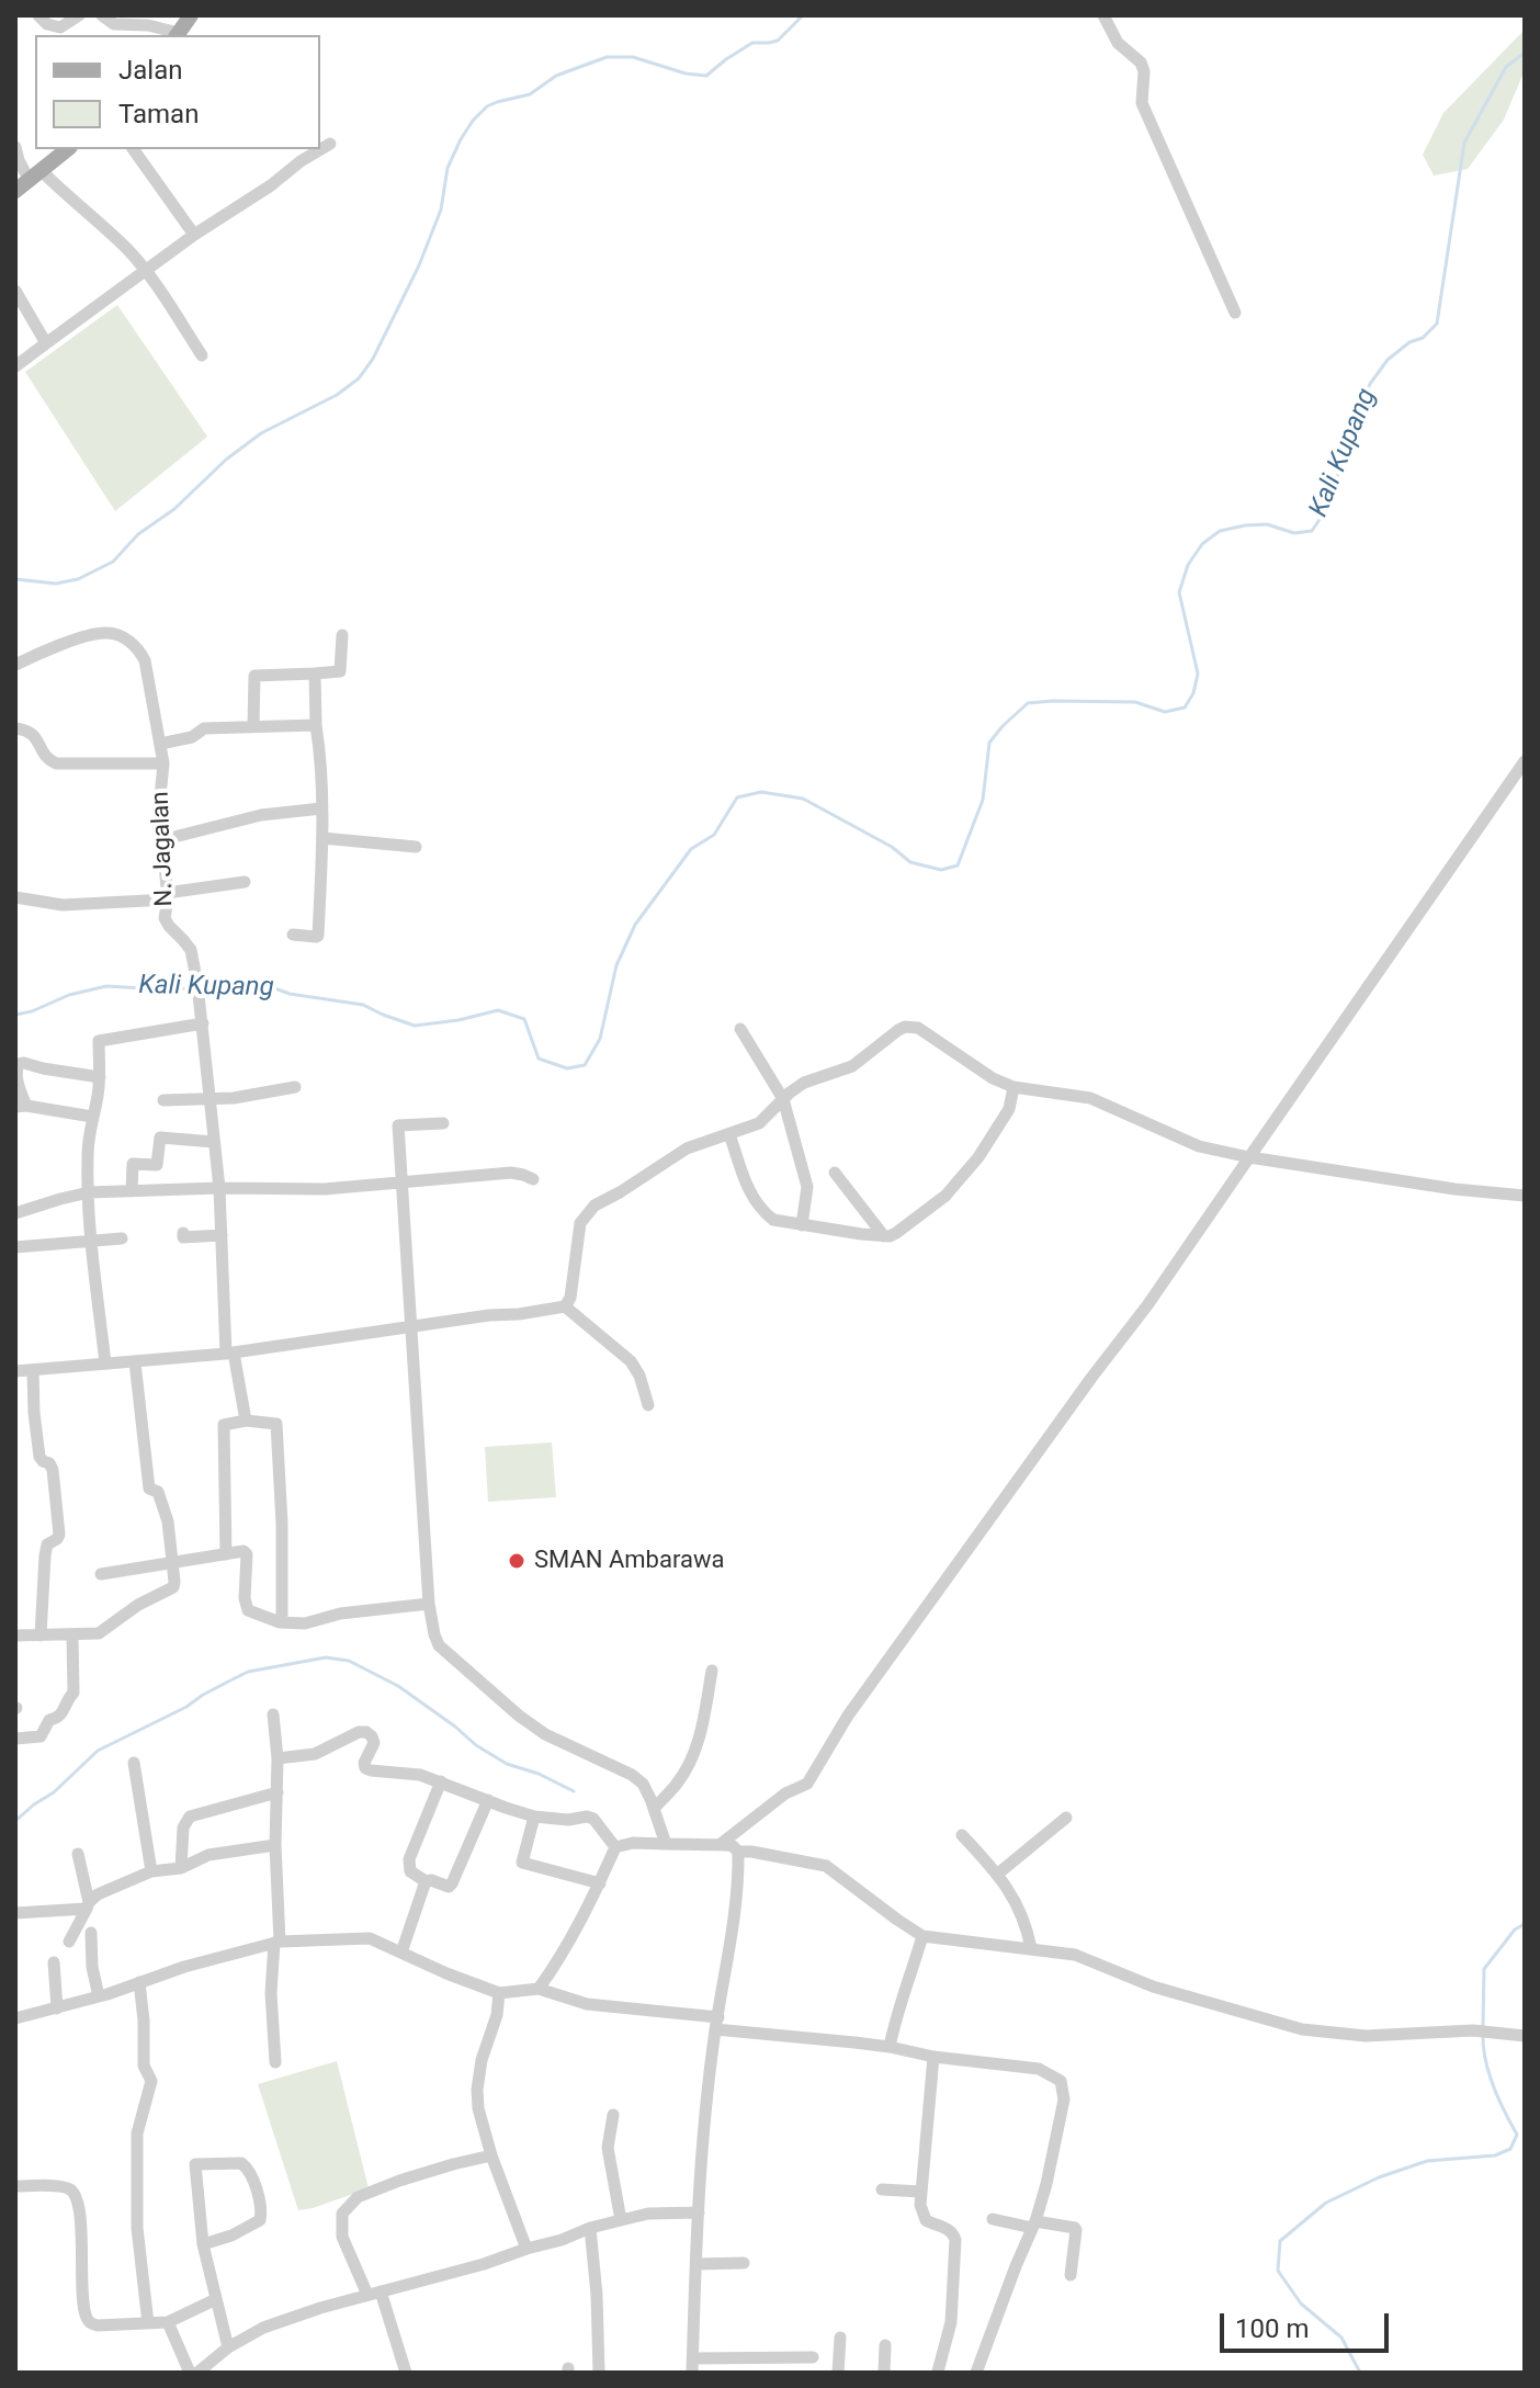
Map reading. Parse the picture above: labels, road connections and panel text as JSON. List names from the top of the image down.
{
  "streets": {
    "street": ["N. Jagalan"]
  },
  "water": ["Kali Kupang"],
  "places": ["SMAN Ambarawa"],
  "legend": ["Jalan", "Taman"],
  "scale_bar": "100 m"
}
